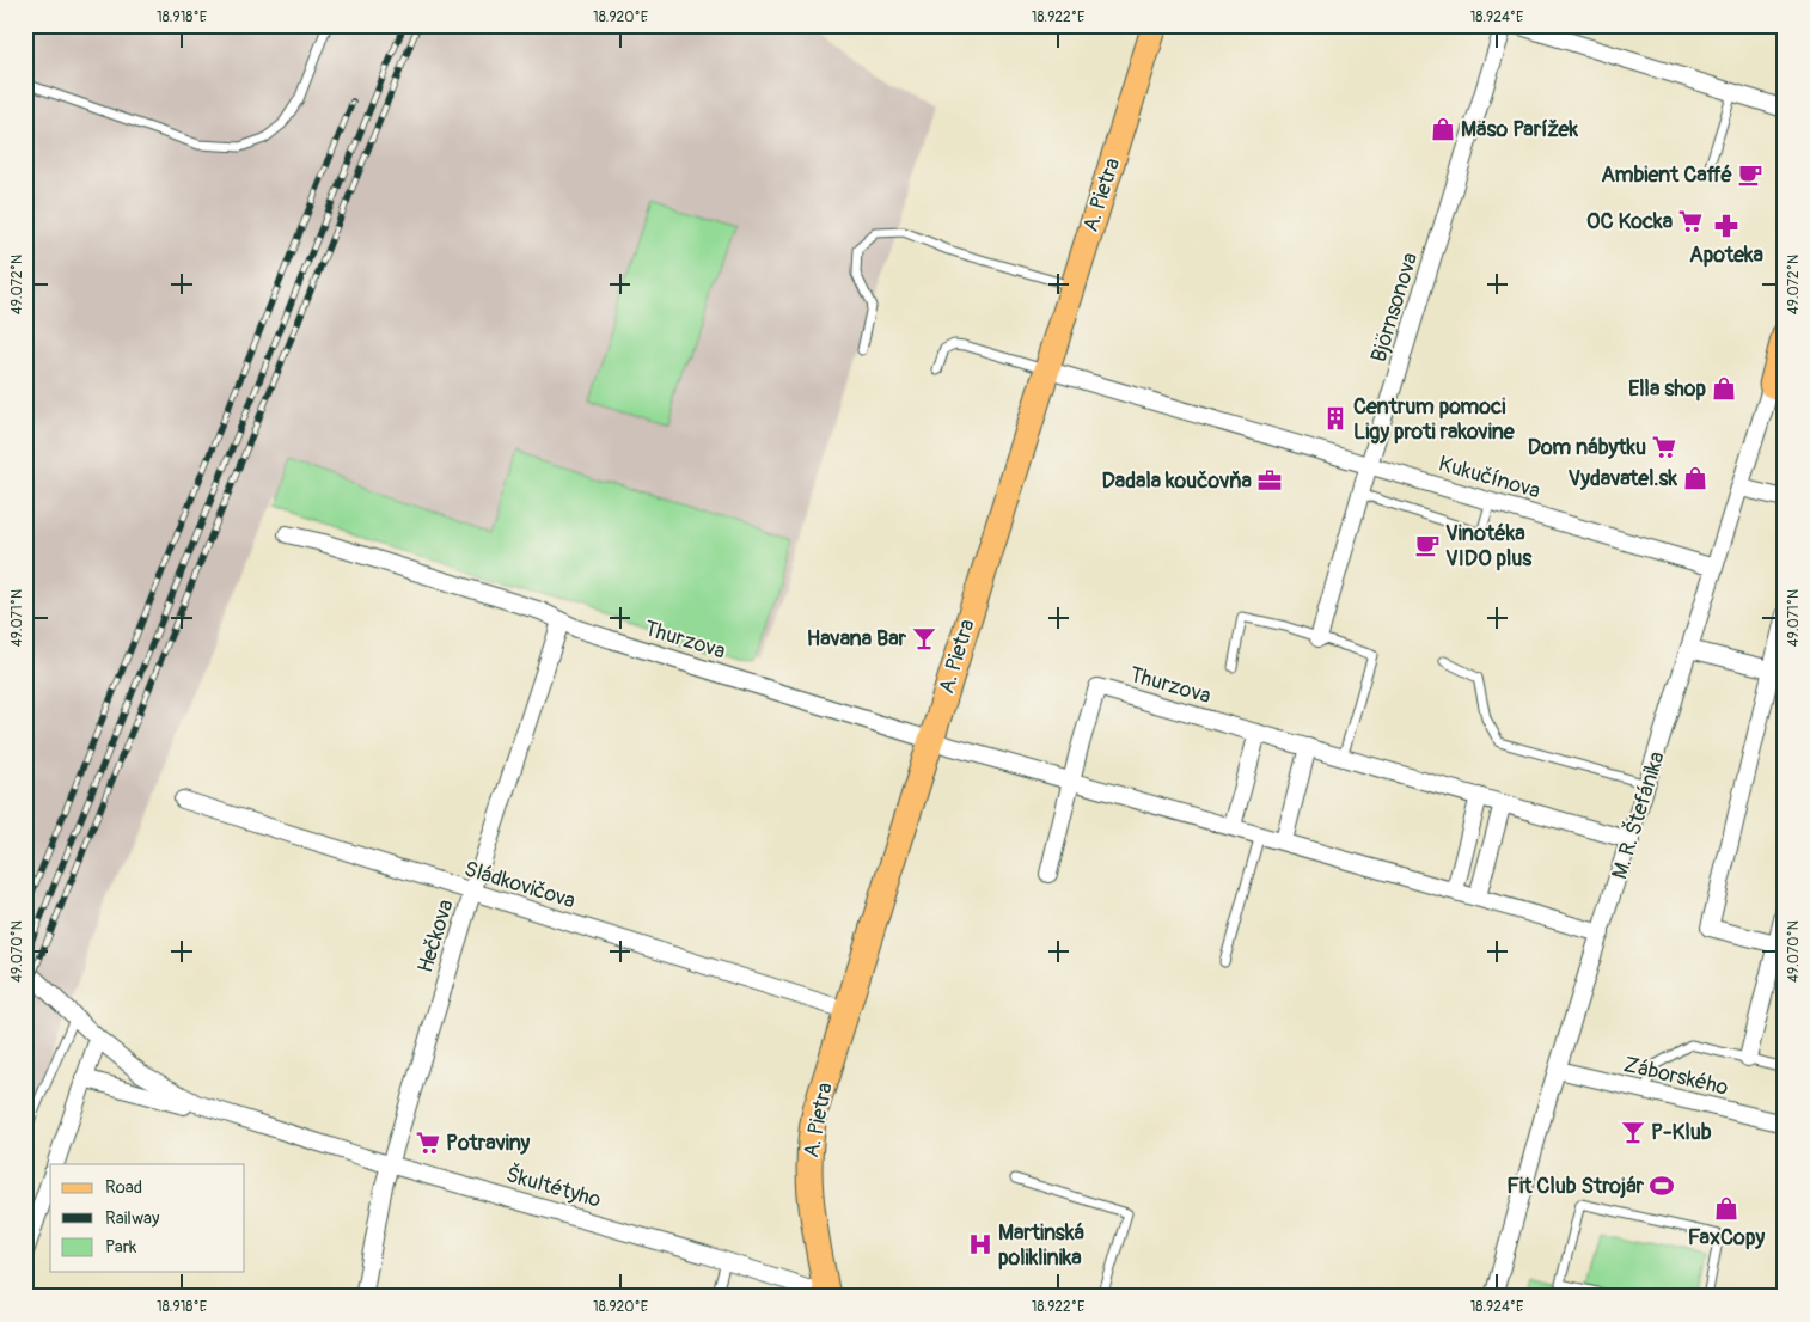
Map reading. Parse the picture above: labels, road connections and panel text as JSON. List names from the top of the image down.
{
  "streets": {
    "main road": ["A. Pietra", "M. R. Štefánika"],
    "street": [
      "Björnsonova",
      "Kukučínova",
      "Thurzova",
      "Sládkovičova",
      "Hečkova",
      "Záborského",
      "Škultétyho"
    ]
  },
  "crossings": [
    ["A. Pietra", "Kukučínova"],
    ["A. Pietra", "Thurzova"],
    ["A. Pietra", "Sládkovičova"],
    ["A. Pietra", "Škultétyho"],
    ["Björnsonova", "Kukučínova"],
    ["Kukučínova", "M. R. Štefánika"],
    ["Thurzova", "M. R. Štefánika"],
    ["Thurzova", "Hečkova"],
    ["M. R. Štefánika", "Záborského"],
    ["Sládkovičova", "Hečkova"],
    ["Hečkova", "Škultétyho"]
  ],
  "places": {
    "shop": [
      "Mäso Parížek",
      "Ella shop",
      "Vydavatel.sk",
      "FaxCopy"
    ],
    "cafe": ["Ambient Caffé", "Vinotéka VIDO plus"],
    "supermarket": ["OC Kocka", "Dom nábytku", "Potraviny"],
    "pharmacy": ["Apoteka"],
    "building": ["Centrum pomoci Ligy proti rakovine"],
    "office": ["Dadala koučovňa"],
    "bar": ["Havana Bar", "P-Klub"],
    "sports": ["Fit Club Strojár"],
    "hospital": ["Martinská poliklinika"]
  },
  "legend": ["Road", "Railway", "Park"],
  "coordinates": [
    "18.918°E",
    "18.920°E",
    "18.922°E",
    "18.924°E",
    "49.072°N",
    "49.071°N",
    "49.070°N"
  ]
}
